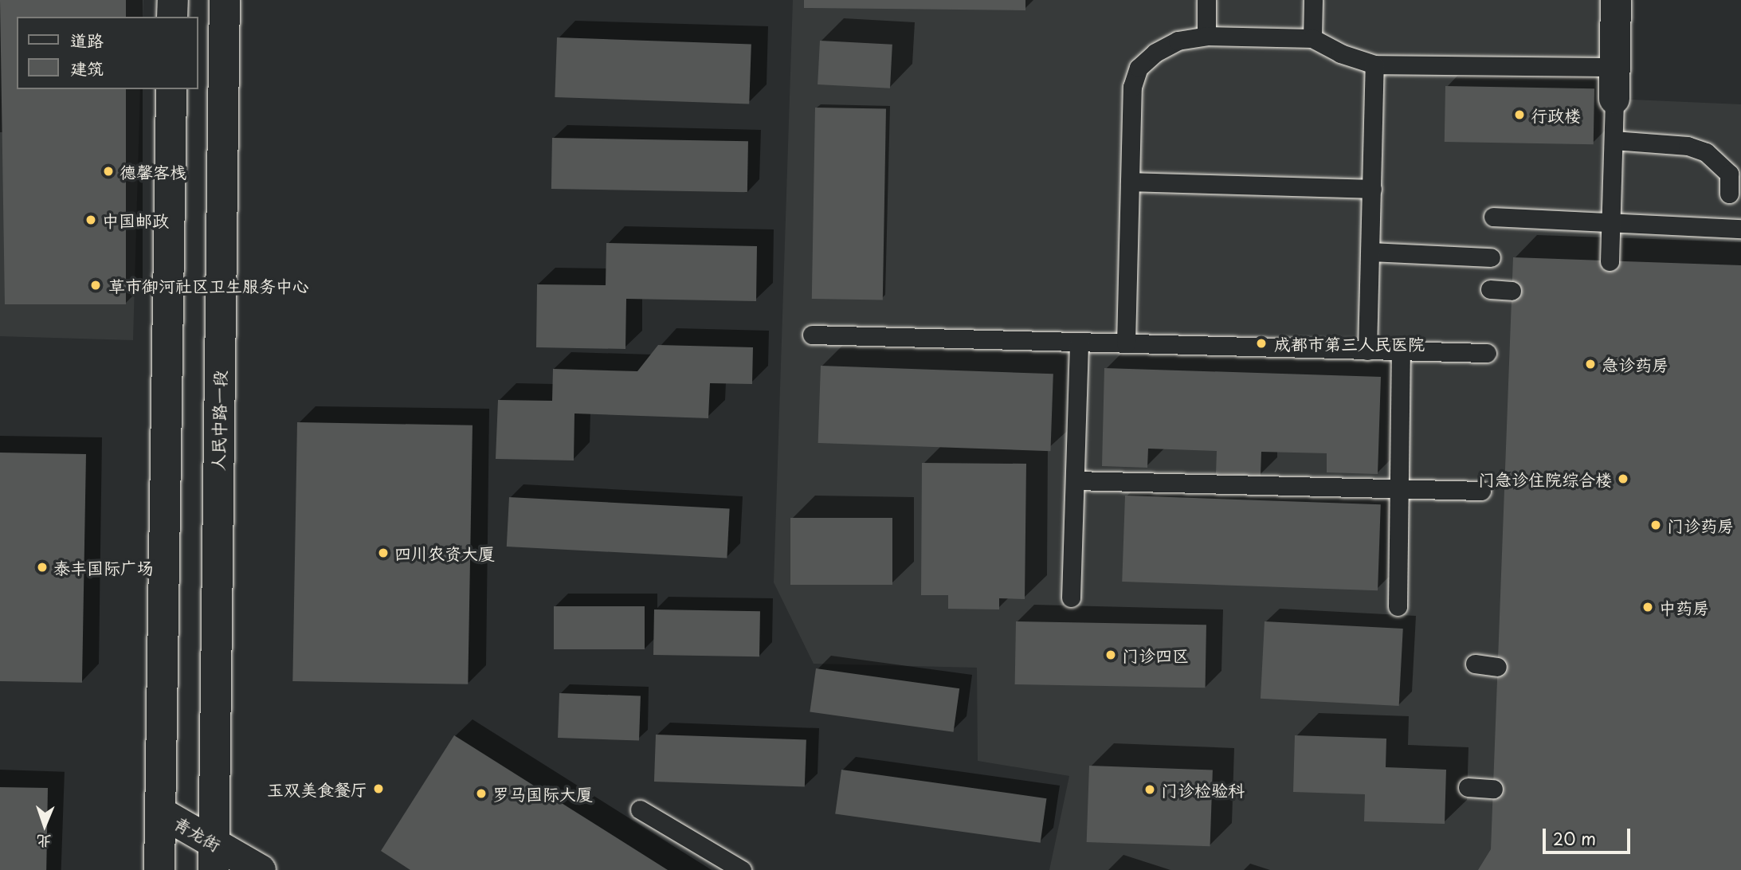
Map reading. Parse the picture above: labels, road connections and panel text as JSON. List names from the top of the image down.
{
  "streets": {
    "main road": ["人民中路一段", "青龙街"]
  },
  "crossings": [
    ["人民中路一段", "青龙街"]
  ],
  "places": [
    "行政楼",
    "德馨客栈",
    "中国邮政",
    "草市御河社区卫生服务中心",
    "成都市第三人民医院",
    "急诊药房",
    "门急诊住院综合楼",
    "门诊药房",
    "四川农资大厦",
    "泰丰国际广场",
    "中药房",
    "门诊四区",
    "玉双美食餐厅",
    "门诊检验科",
    "罗马国际大厦"
  ],
  "legend": ["道路", "建筑"],
  "scale_bar": "20 m",
  "north": "bottom"
}
